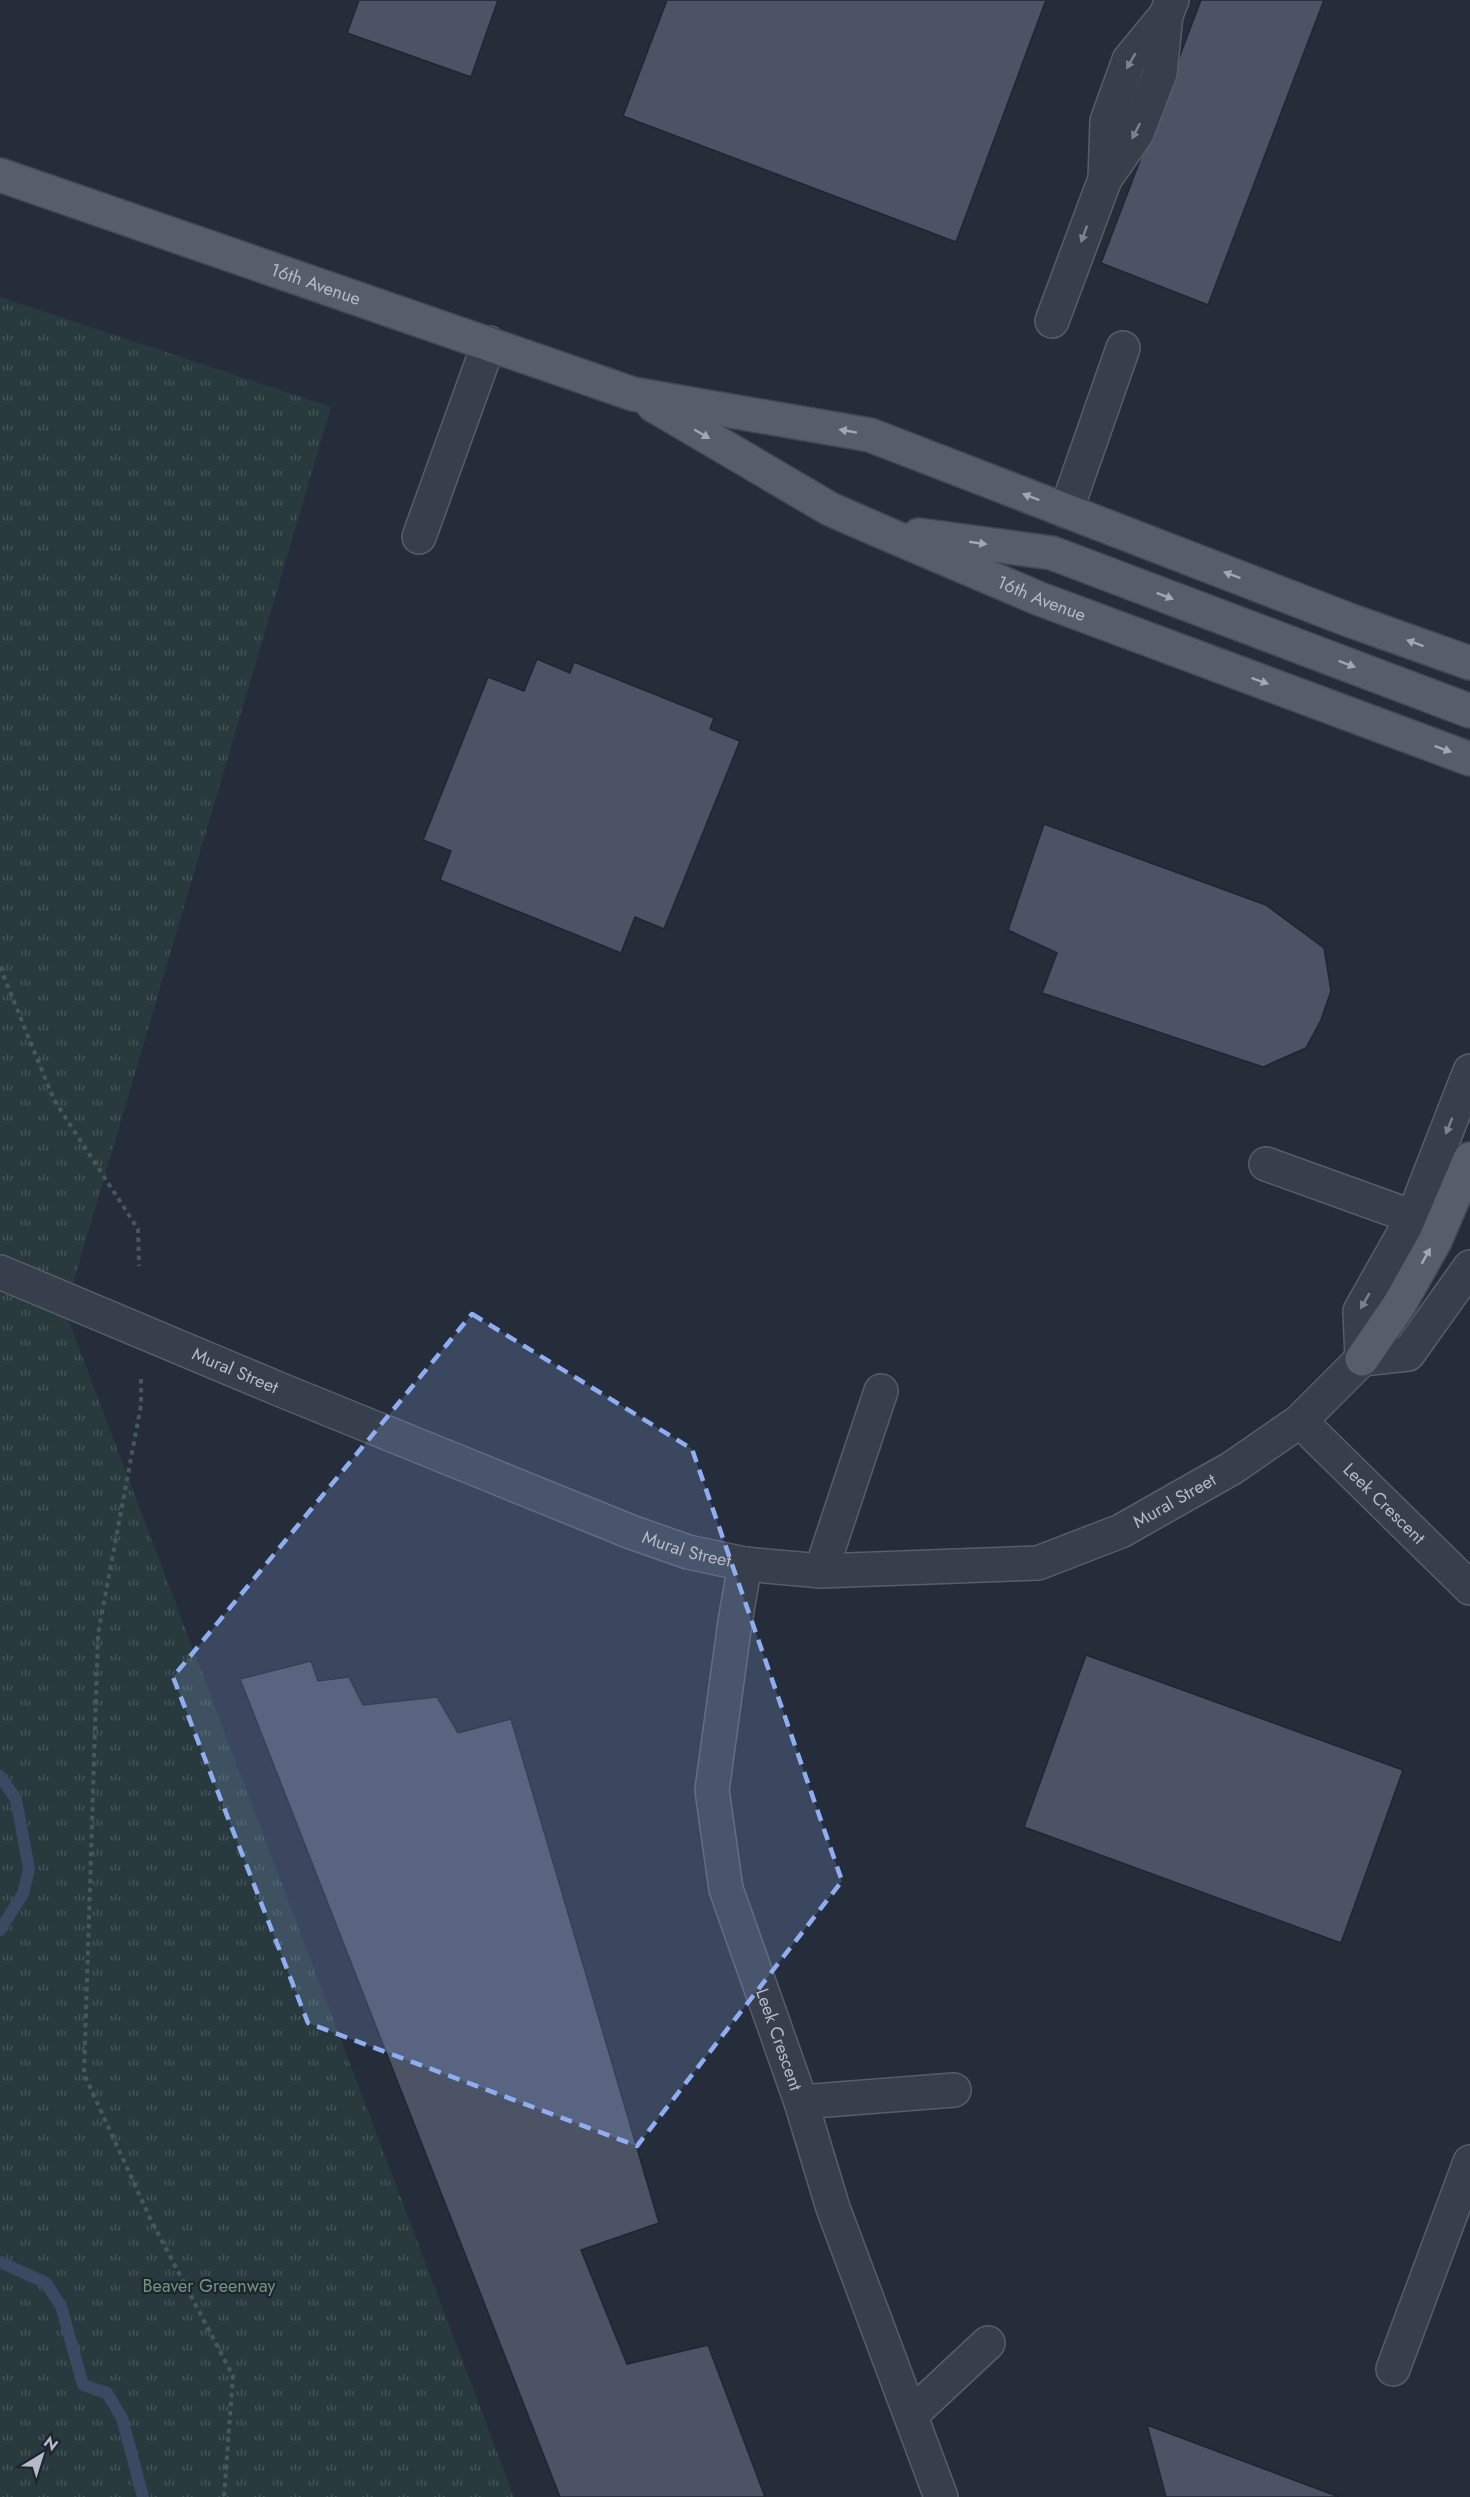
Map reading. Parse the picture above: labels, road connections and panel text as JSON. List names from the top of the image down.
{
  "streets": {
    "main road": ["16th Avenue"],
    "street": ["Mural Street", "Leek Crescent"]
  },
  "crossings": [
    ["Mural Street", "Leek Crescent"]
  ],
  "parks": ["Beaver Greenway"],
  "north": "top right"
}
